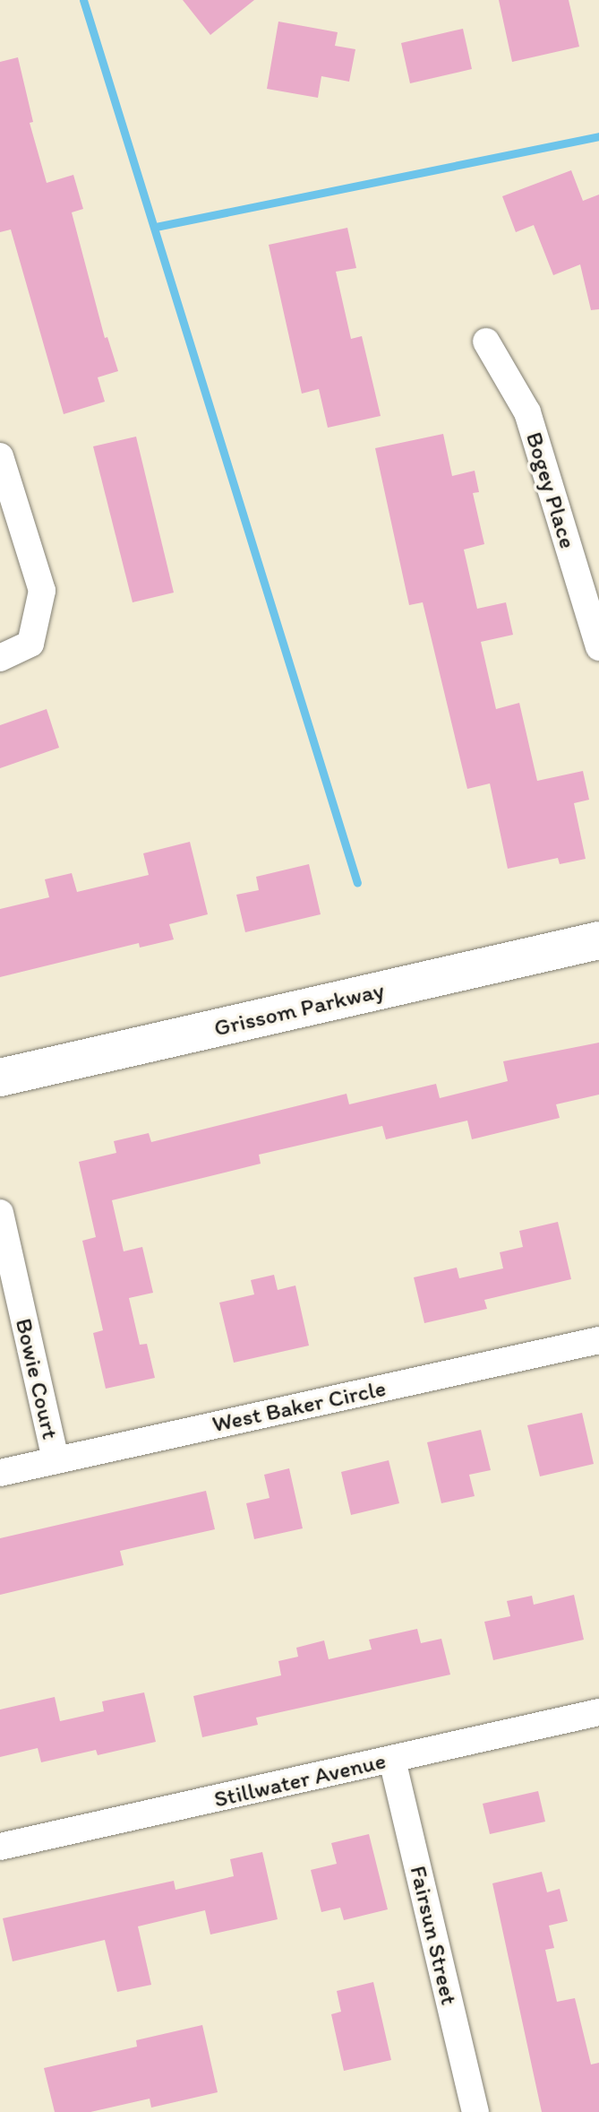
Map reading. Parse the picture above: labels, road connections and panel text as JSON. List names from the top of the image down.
{
  "streets": {
    "main road": ["Grissom Parkway"],
    "street": [
      "Bogey Place",
      "Bowie Court",
      "West Baker Circle",
      "Stillwater Avenue",
      "Fairsun Street"
    ]
  },
  "crossings": [
    ["Bowie Court", "West Baker Circle"],
    ["Stillwater Avenue", "Fairsun Street"]
  ]
}
